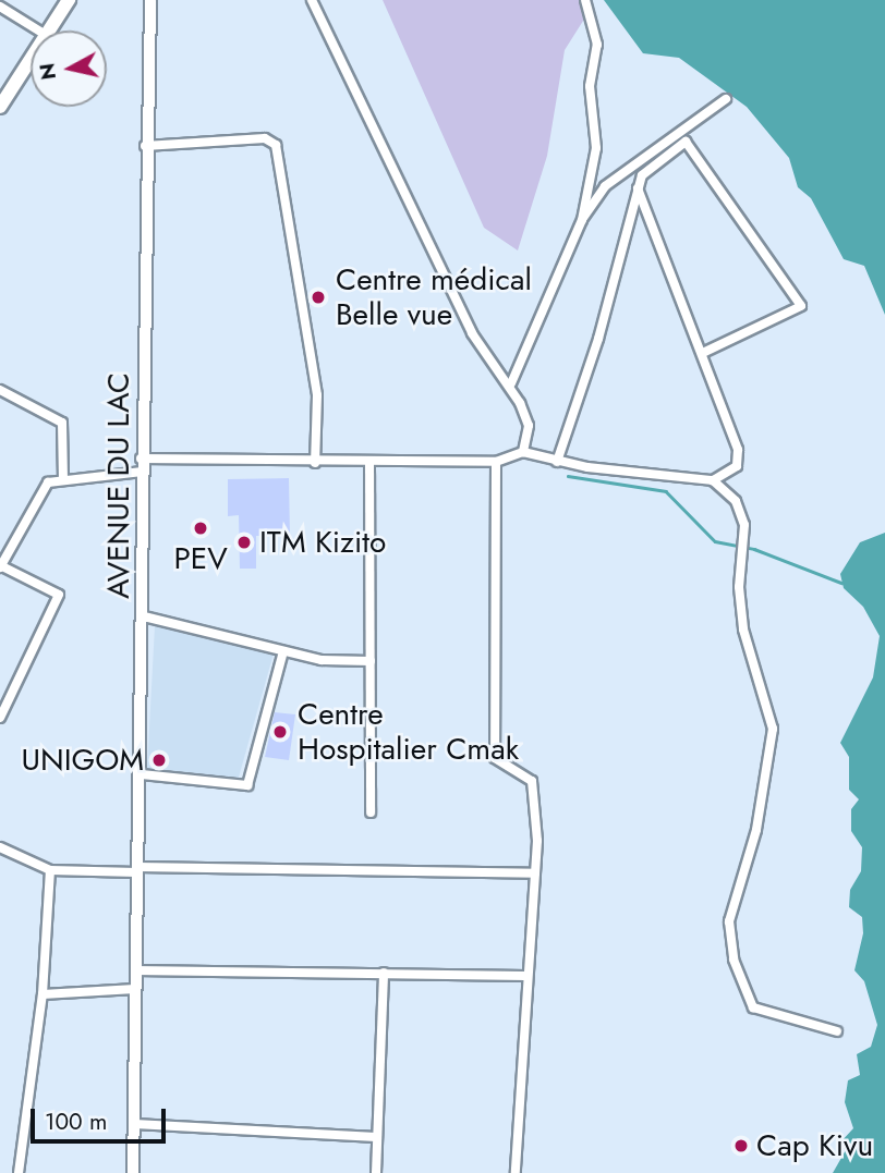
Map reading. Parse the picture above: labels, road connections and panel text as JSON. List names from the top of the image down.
{
  "streets": {
    "main road": ["AVENUE DU LAC"]
  },
  "places": [
    "Centre médical Belle vue",
    "PEV",
    "ITM Kizito",
    "Centre Hospitalier Cmak",
    "UNIGOM",
    "Cap Kivu"
  ],
  "scale_bar": "100 m",
  "north": "left"
}
